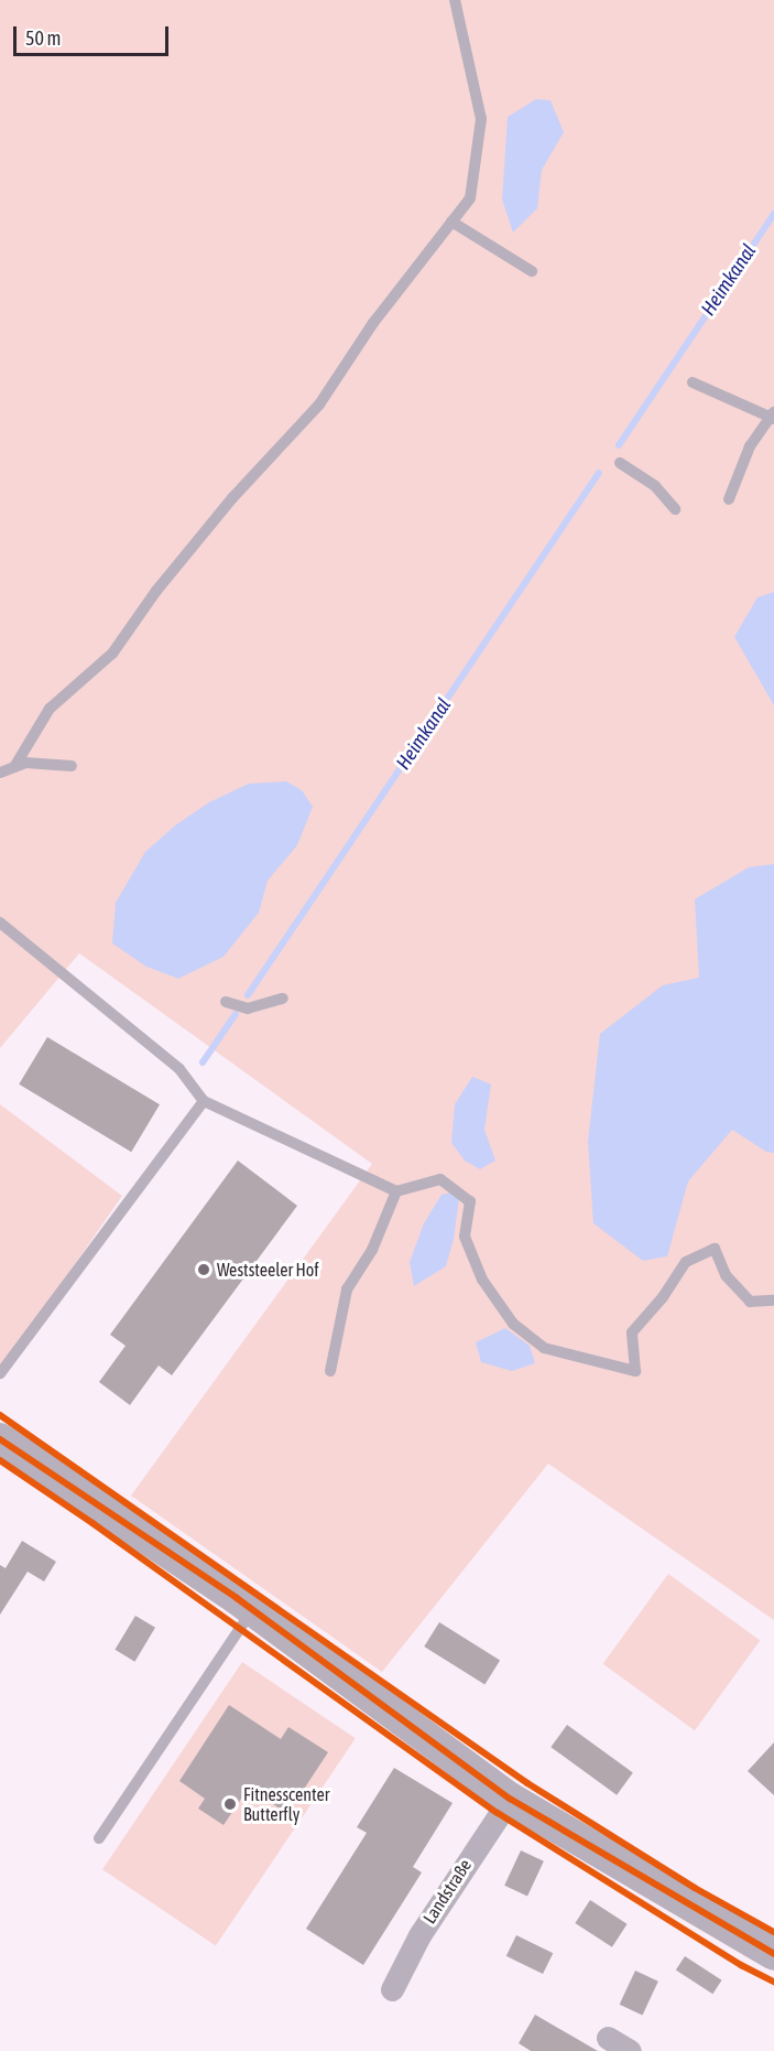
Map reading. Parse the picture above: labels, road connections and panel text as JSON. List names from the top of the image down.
{
  "streets": {
    "street": ["Landstraße"]
  },
  "water": ["Heimkanal"],
  "places": ["Weststeeler Hof", "Fitnesscenter Butterfly"],
  "scale_bar": "50 m"
}
